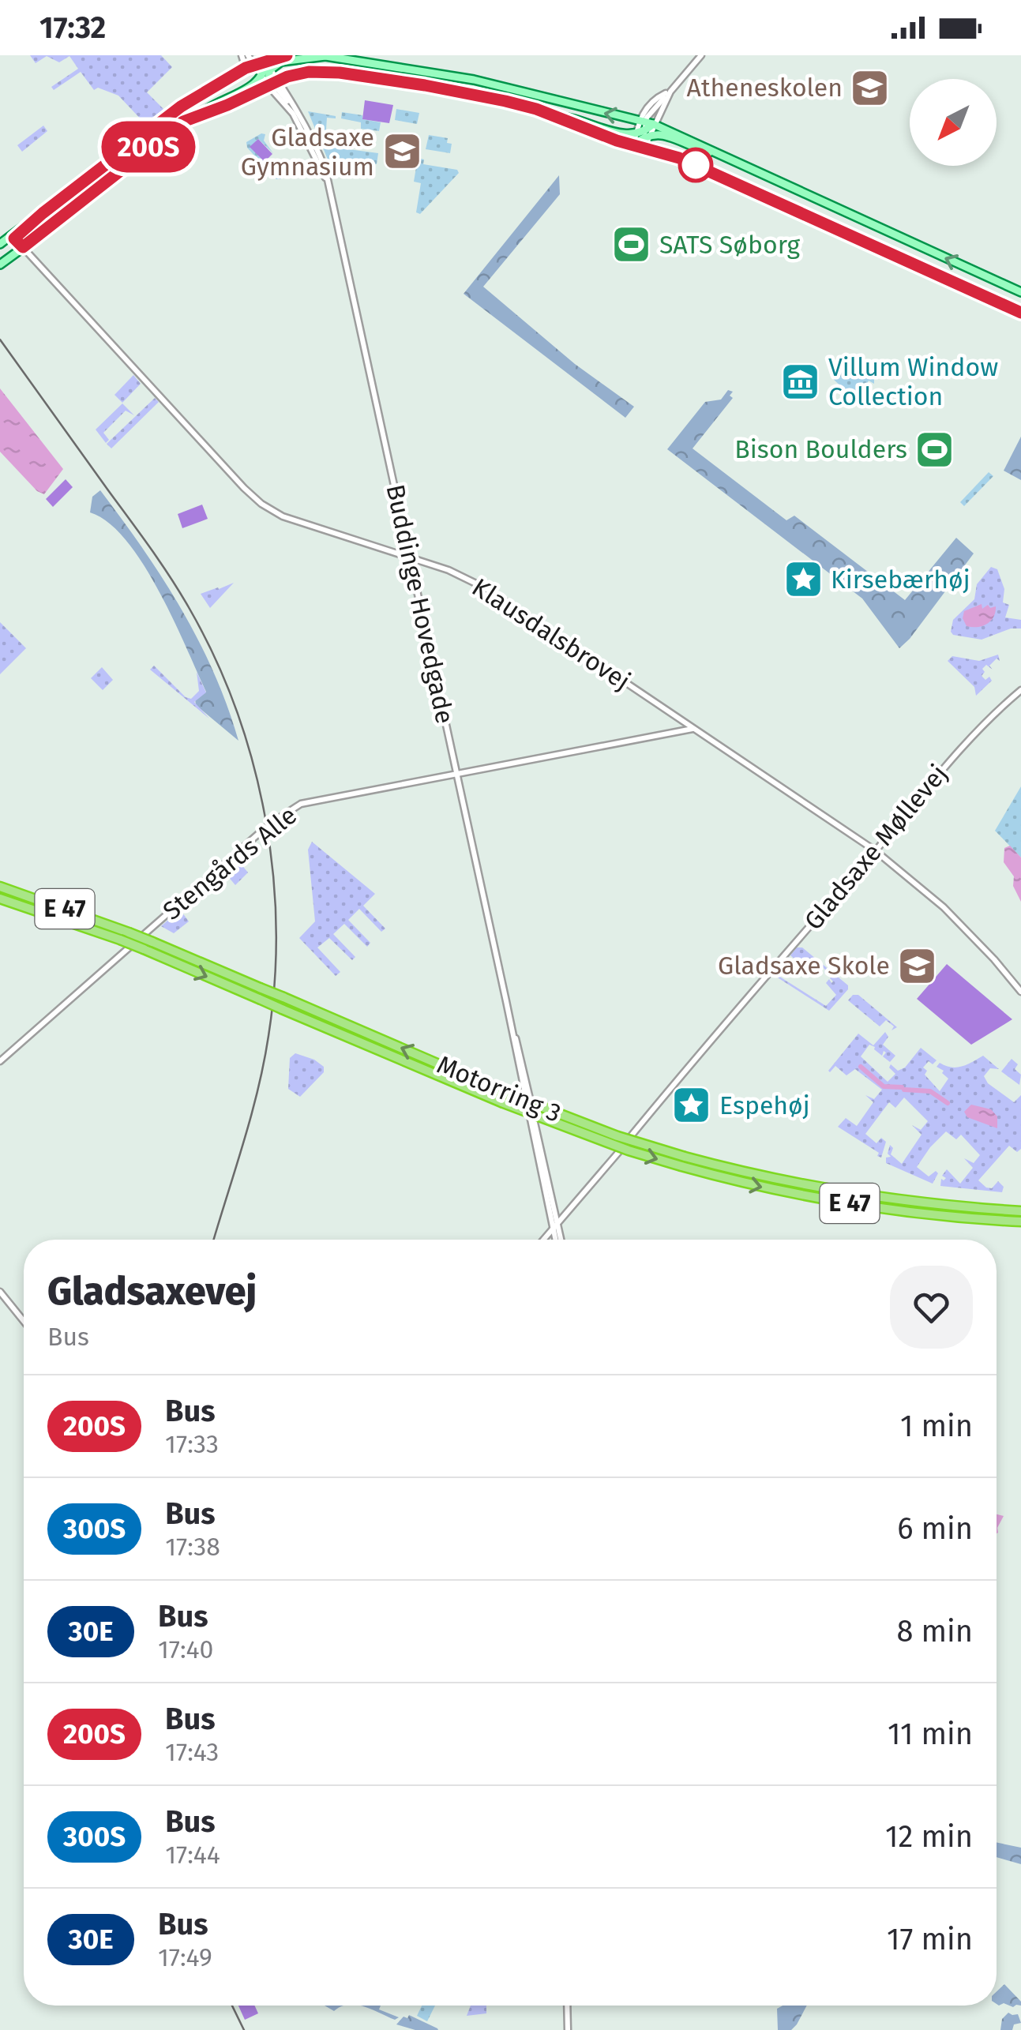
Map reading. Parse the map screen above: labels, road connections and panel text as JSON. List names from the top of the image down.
{
  "streets": {
    "highway": ["E 47", "Motorring 3"],
    "street": [
      "Buddinge Hovedgade",
      "Klausdalsbrovej",
      "Gladsaxe Møllevej",
      "Stengårds Alle"
    ]
  },
  "crossings": [
    ["Buddinge Hovedgade", "Klausdalsbrovej"],
    ["Buddinge Hovedgade", "Gladsaxe Møllevej"],
    ["Buddinge Hovedgade", "Stengårds Alle"],
    ["Klausdalsbrovej", "Gladsaxe Møllevej"],
    ["Klausdalsbrovej", "Stengårds Alle"]
  ],
  "places": {
    "school or university": ["Atheneskolen", "Gladsaxe Gymnasium", "Gladsaxe Skole"],
    "sports": ["SATS Søborg", "Bison Boulders"],
    "museum": ["Villum Window Collection"],
    "place": ["Kirsebærhøj", "Espehøj"]
  },
  "lines": ["bus line 200S"],
  "north": "bottom left",
  "page": {
    "status": "17:32",
    "on_map": "200S",
    "heading": ["Gladsaxevej", "Bus"],
    "list": [
      {
        "mark": "200S",
        "name": "Bus",
        "note": "17:33",
        "value": "1 min"
      },
      {
        "mark": "300S",
        "name": "Bus",
        "note": "17:38",
        "value": "6 min"
      },
      {
        "mark": "30E",
        "name": "Bus",
        "note": "17:40",
        "value": "8 min"
      },
      {
        "mark": "200S",
        "name": "Bus",
        "note": "17:43",
        "value": "11 min"
      },
      {
        "mark": "300S",
        "name": "Bus",
        "note": "17:44",
        "value": "12 min"
      },
      {
        "mark": "30E",
        "name": "Bus",
        "note": "17:49",
        "value": "17 min"
      }
    ]
  }
}
